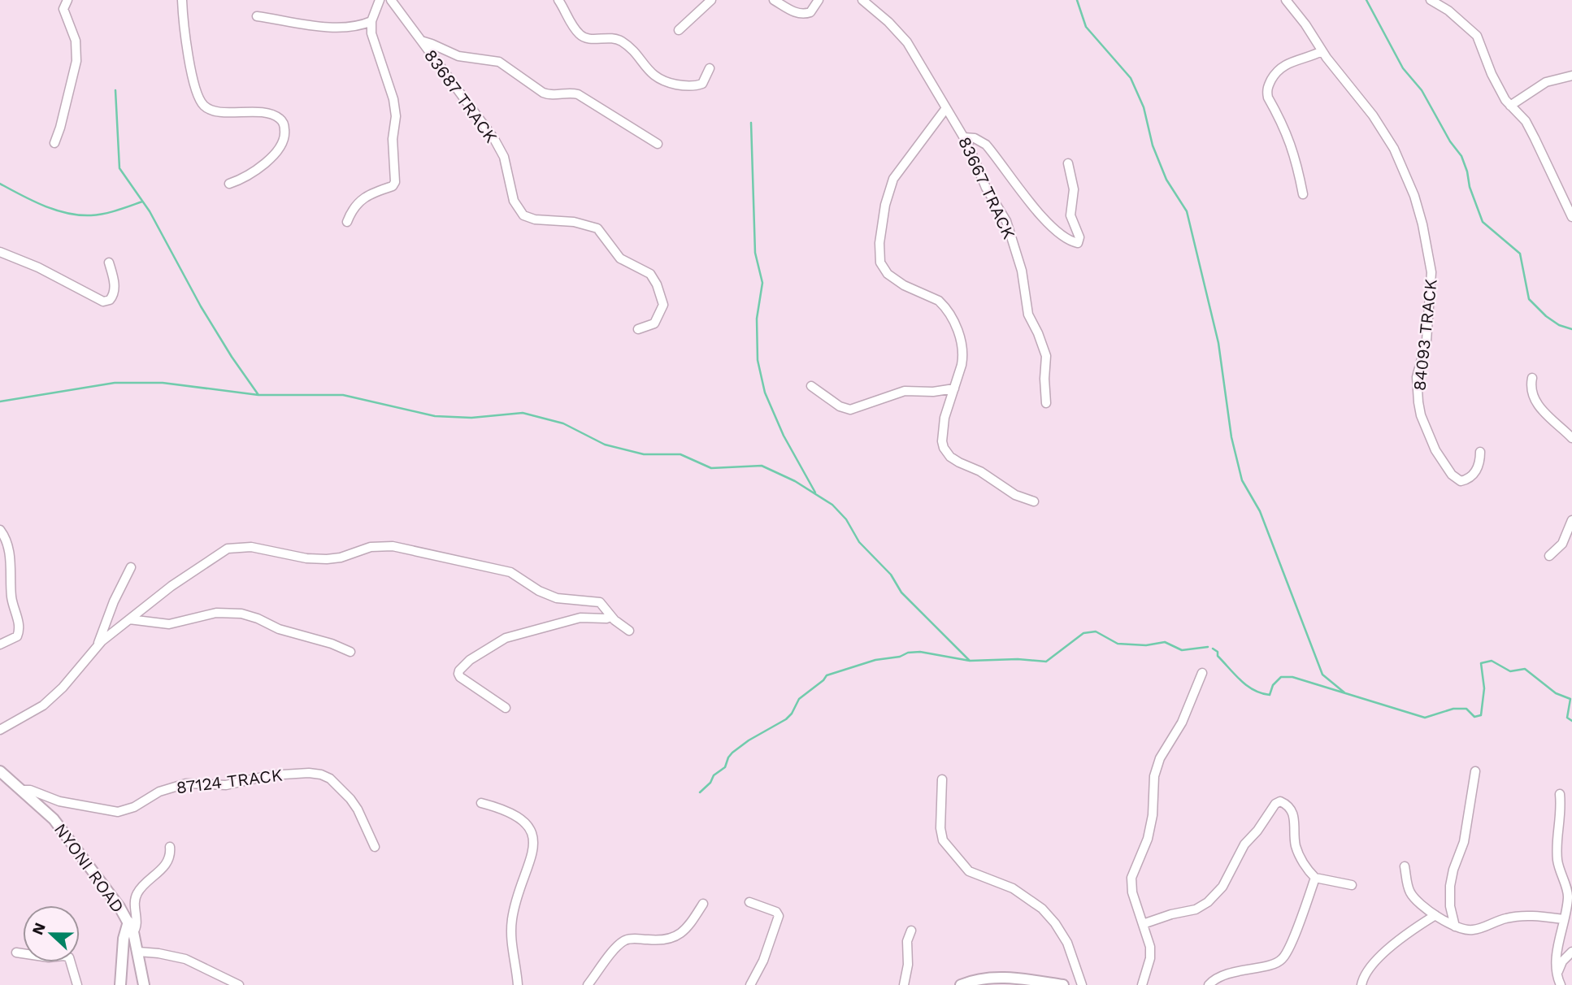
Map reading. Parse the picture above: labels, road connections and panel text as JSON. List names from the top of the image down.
{
  "streets": {
    "street": [
      "83687 TRACK",
      "83667 TRACK",
      "84093 TRACK",
      "87124 TRACK",
      "NYONI ROAD"
    ]
  },
  "crossings": [
    ["87124 TRACK", "NYONI ROAD"]
  ],
  "north": "left"
}
